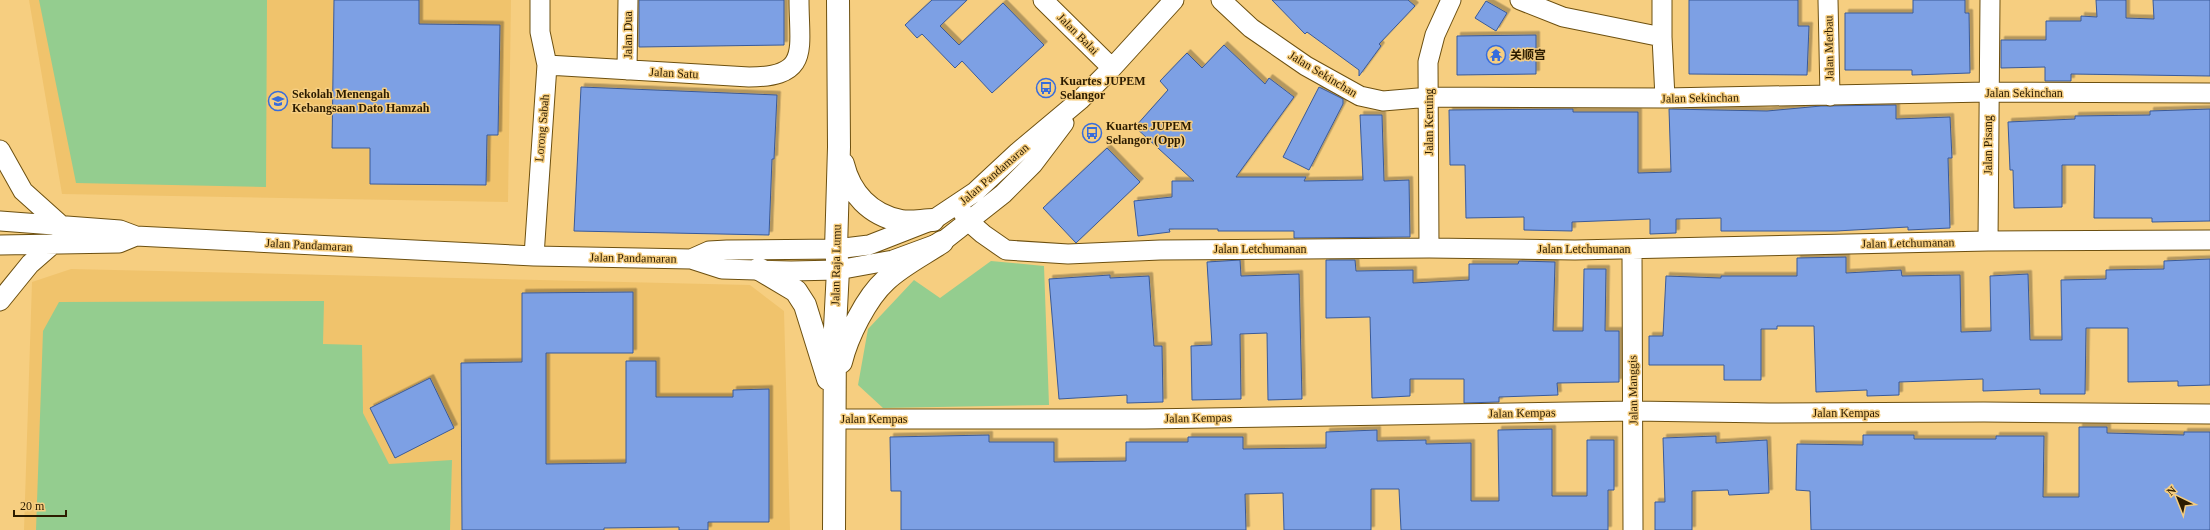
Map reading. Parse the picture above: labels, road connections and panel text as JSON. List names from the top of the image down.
{
  "streets": {
    "street": [
      "Jalan Balai",
      "Jalan Dua",
      "Jalan Merbau",
      "Jalan Satu",
      "Jalan Sekinchan",
      "Jalan Keruing",
      "Lorong Sabah",
      "Jalan Pisang",
      "Jalan Pandamaran",
      "Jalan Letchumanan",
      "Jalan Raja Lumu",
      "Jalan Manggis",
      "Jalan Kempas"
    ]
  },
  "crossings": [
    ["Jalan Balai", "Jalan Pandamaran"],
    ["Jalan Dua", "Jalan Satu"],
    ["Jalan Merbau", "Jalan Sekinchan"],
    ["Jalan Satu", "Lorong Sabah"],
    ["Jalan Sekinchan", "Jalan Keruing"],
    ["Jalan Sekinchan", "Jalan Pisang"],
    ["Jalan Keruing", "Jalan Letchumanan"],
    ["Lorong Sabah", "Jalan Pandamaran"],
    ["Jalan Pisang", "Jalan Letchumanan"],
    ["Jalan Pandamaran", "Jalan Letchumanan"],
    ["Jalan Pandamaran", "Jalan Raja Lumu"],
    ["Jalan Letchumanan", "Jalan Manggis"],
    ["Jalan Raja Lumu", "Jalan Kempas"],
    ["Jalan Manggis", "Jalan Kempas"]
  ],
  "places": {
    "temple": ["关顺宫"],
    "bus stop": ["Kuartes JUPEM Selangor", "Kuartes JUPEM Selangor (Opp)"],
    "school or university": ["Sekolah Menengah Kebangsaan Dato Hamzah"]
  },
  "scale_bar": "20 m",
  "north": "top left"
}
